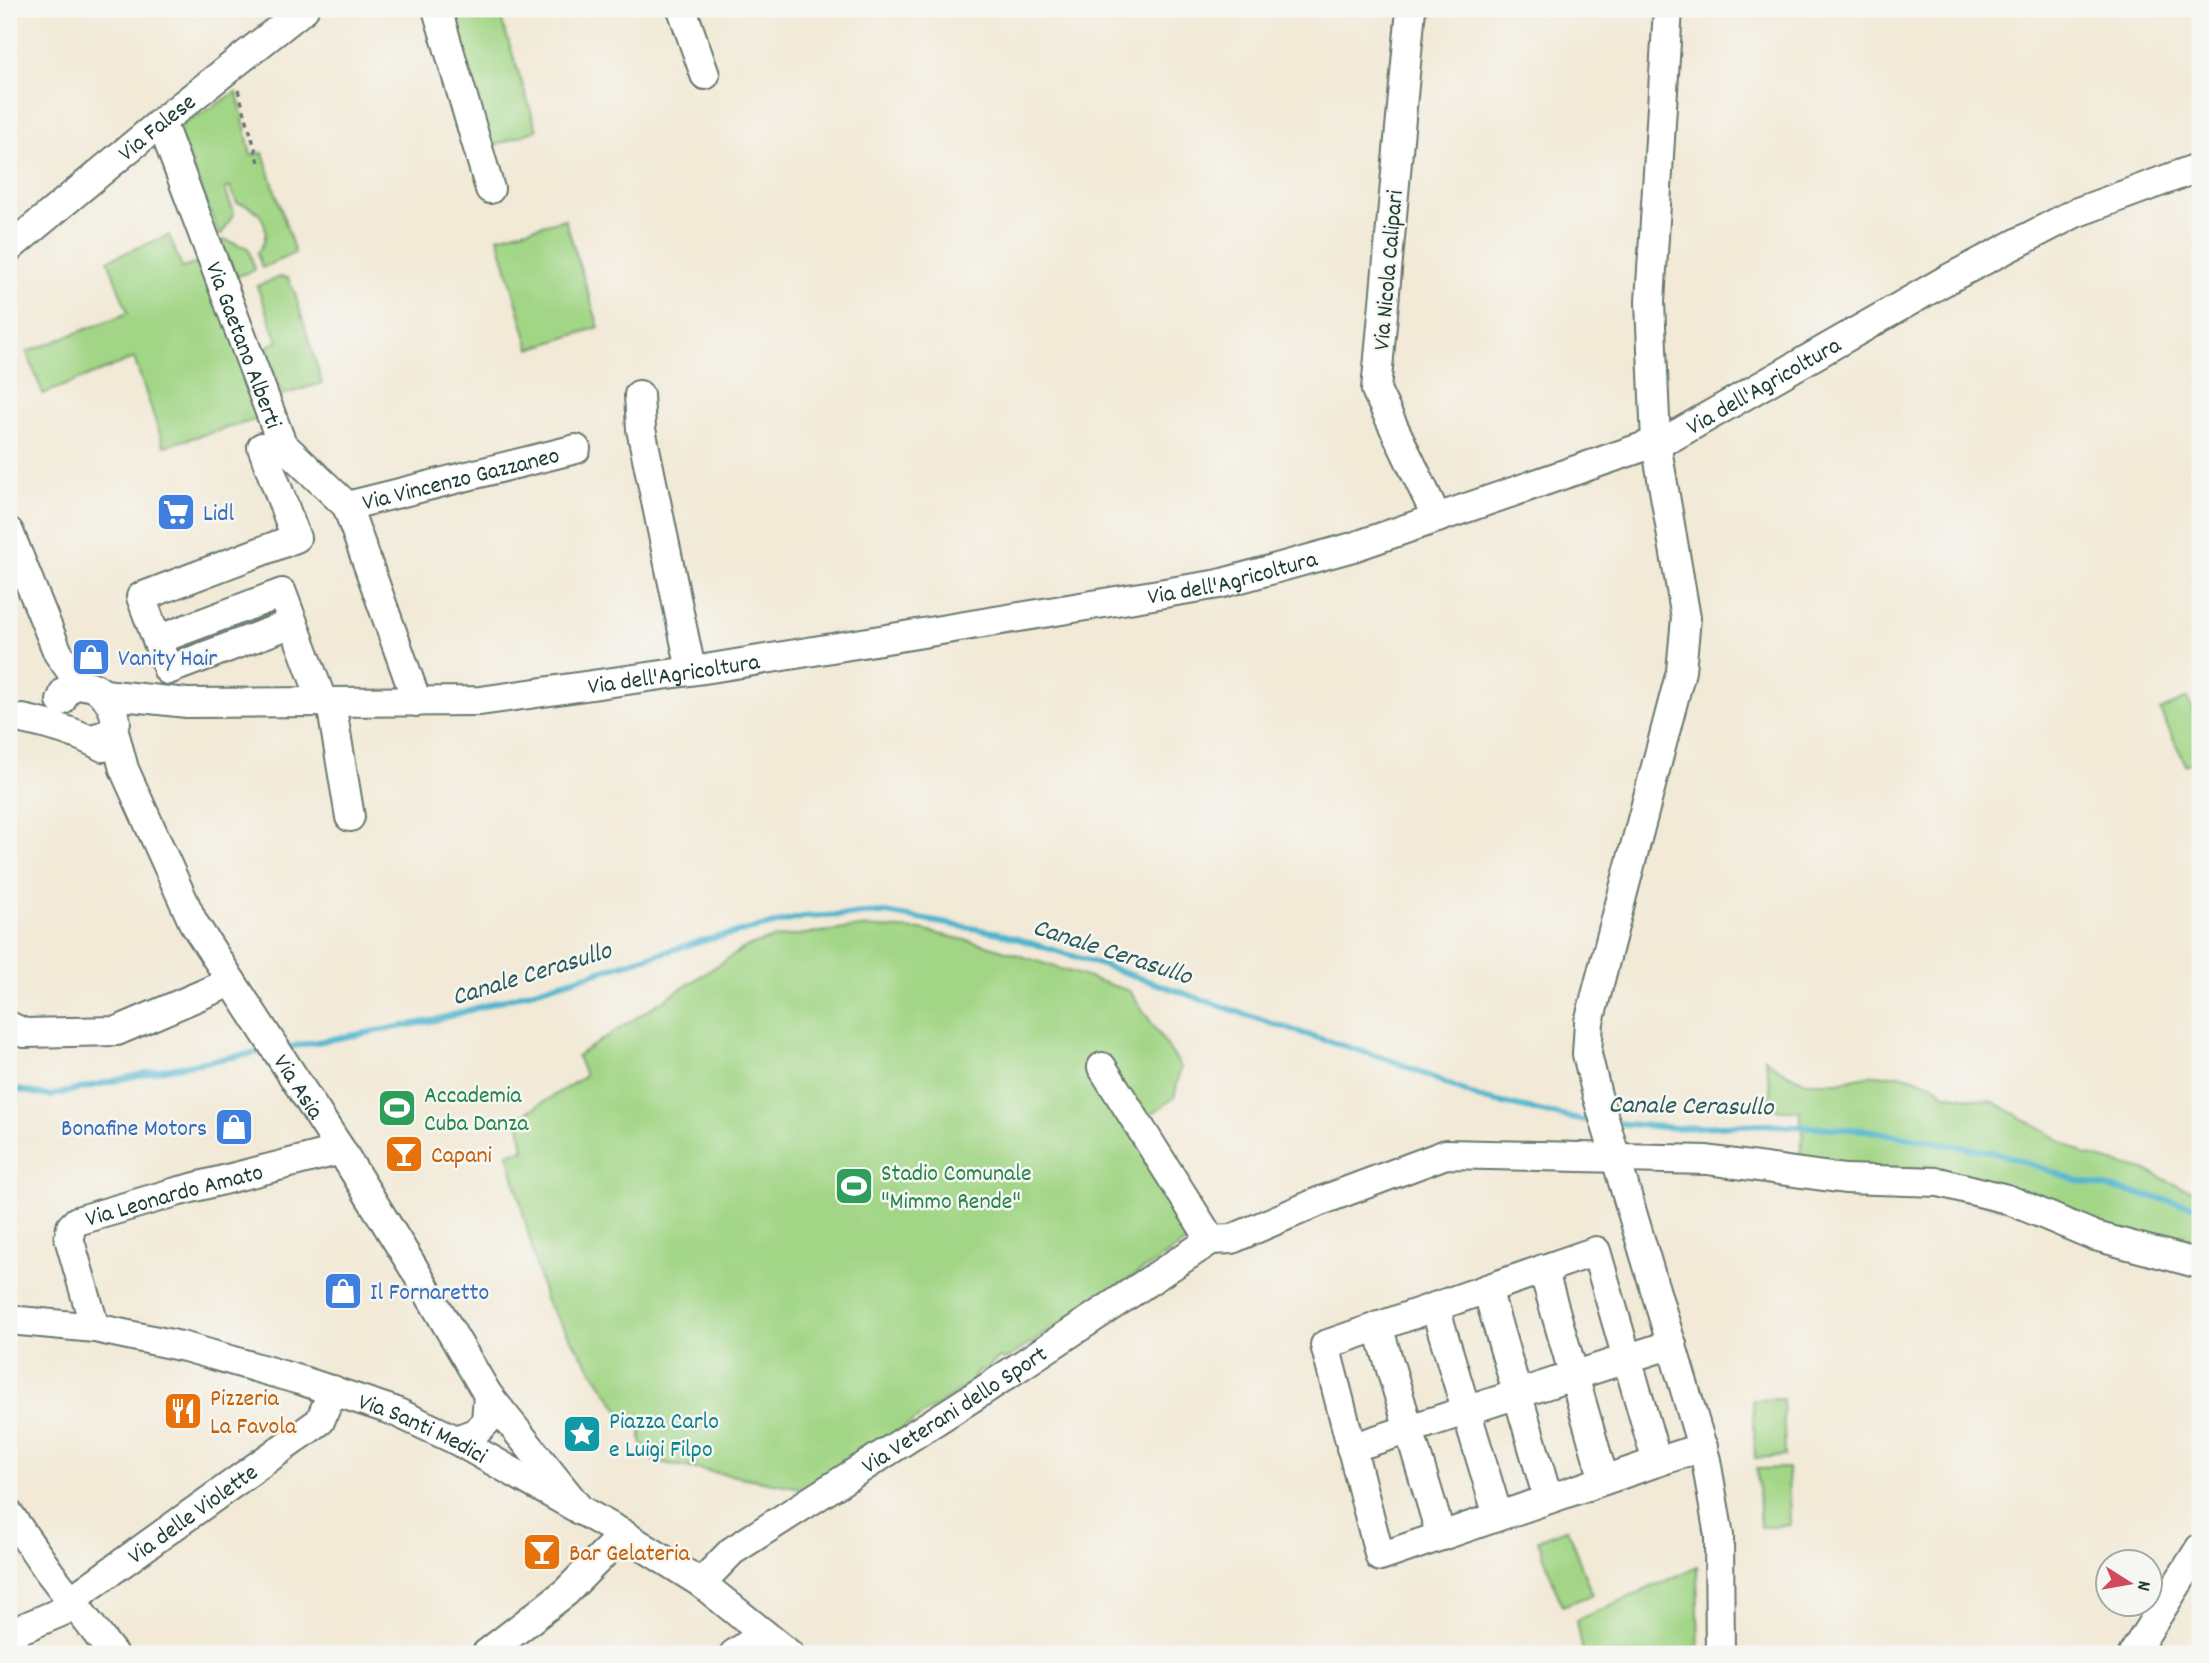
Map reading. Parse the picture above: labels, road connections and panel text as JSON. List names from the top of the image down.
{
  "streets": {
    "street": [
      "Via Falese",
      "Via Nicola Calipari",
      "Via Gaetano Alberti",
      "Via dell'Agricoltura",
      "Via Vincenzo Gazzaneo",
      "Via Asia",
      "Via Leonardo Amato",
      "Via Veterani dello Sport",
      "Via Santi Medici",
      "Via delle Violette"
    ]
  },
  "crossings": [
    ["Via Falese", "Via Gaetano Alberti"],
    ["Via Nicola Calipari", "Via dell'Agricoltura"],
    ["Via Gaetano Alberti", "Via dell'Agricoltura"],
    ["Via Gaetano Alberti", "Via Vincenzo Gazzaneo"],
    ["Via dell'Agricoltura", "Via Asia"],
    ["Via Asia", "Via Leonardo Amato"],
    ["Via Asia", "Via Santi Medici"],
    ["Via Leonardo Amato", "Via Santi Medici"],
    ["Via Veterani dello Sport", "Via Santi Medici"],
    ["Via Santi Medici", "Via delle Violette"]
  ],
  "water": ["Canale Cerasullo"],
  "places": {
    "supermarket": ["Lidl"],
    "shop": ["Vanity Hair", "Bonafine Motors", "Il Fornaretto"],
    "sports": ["Accademia Cuba Danza", "Stadio Comunale \"Mimmo Rende\""],
    "bar": ["Capani", "Bar Gelateria"],
    "restaurant": ["Pizzeria La Favola"],
    "place": ["Piazza Carlo e Luigi Filpo"]
  },
  "north": "right"
}
